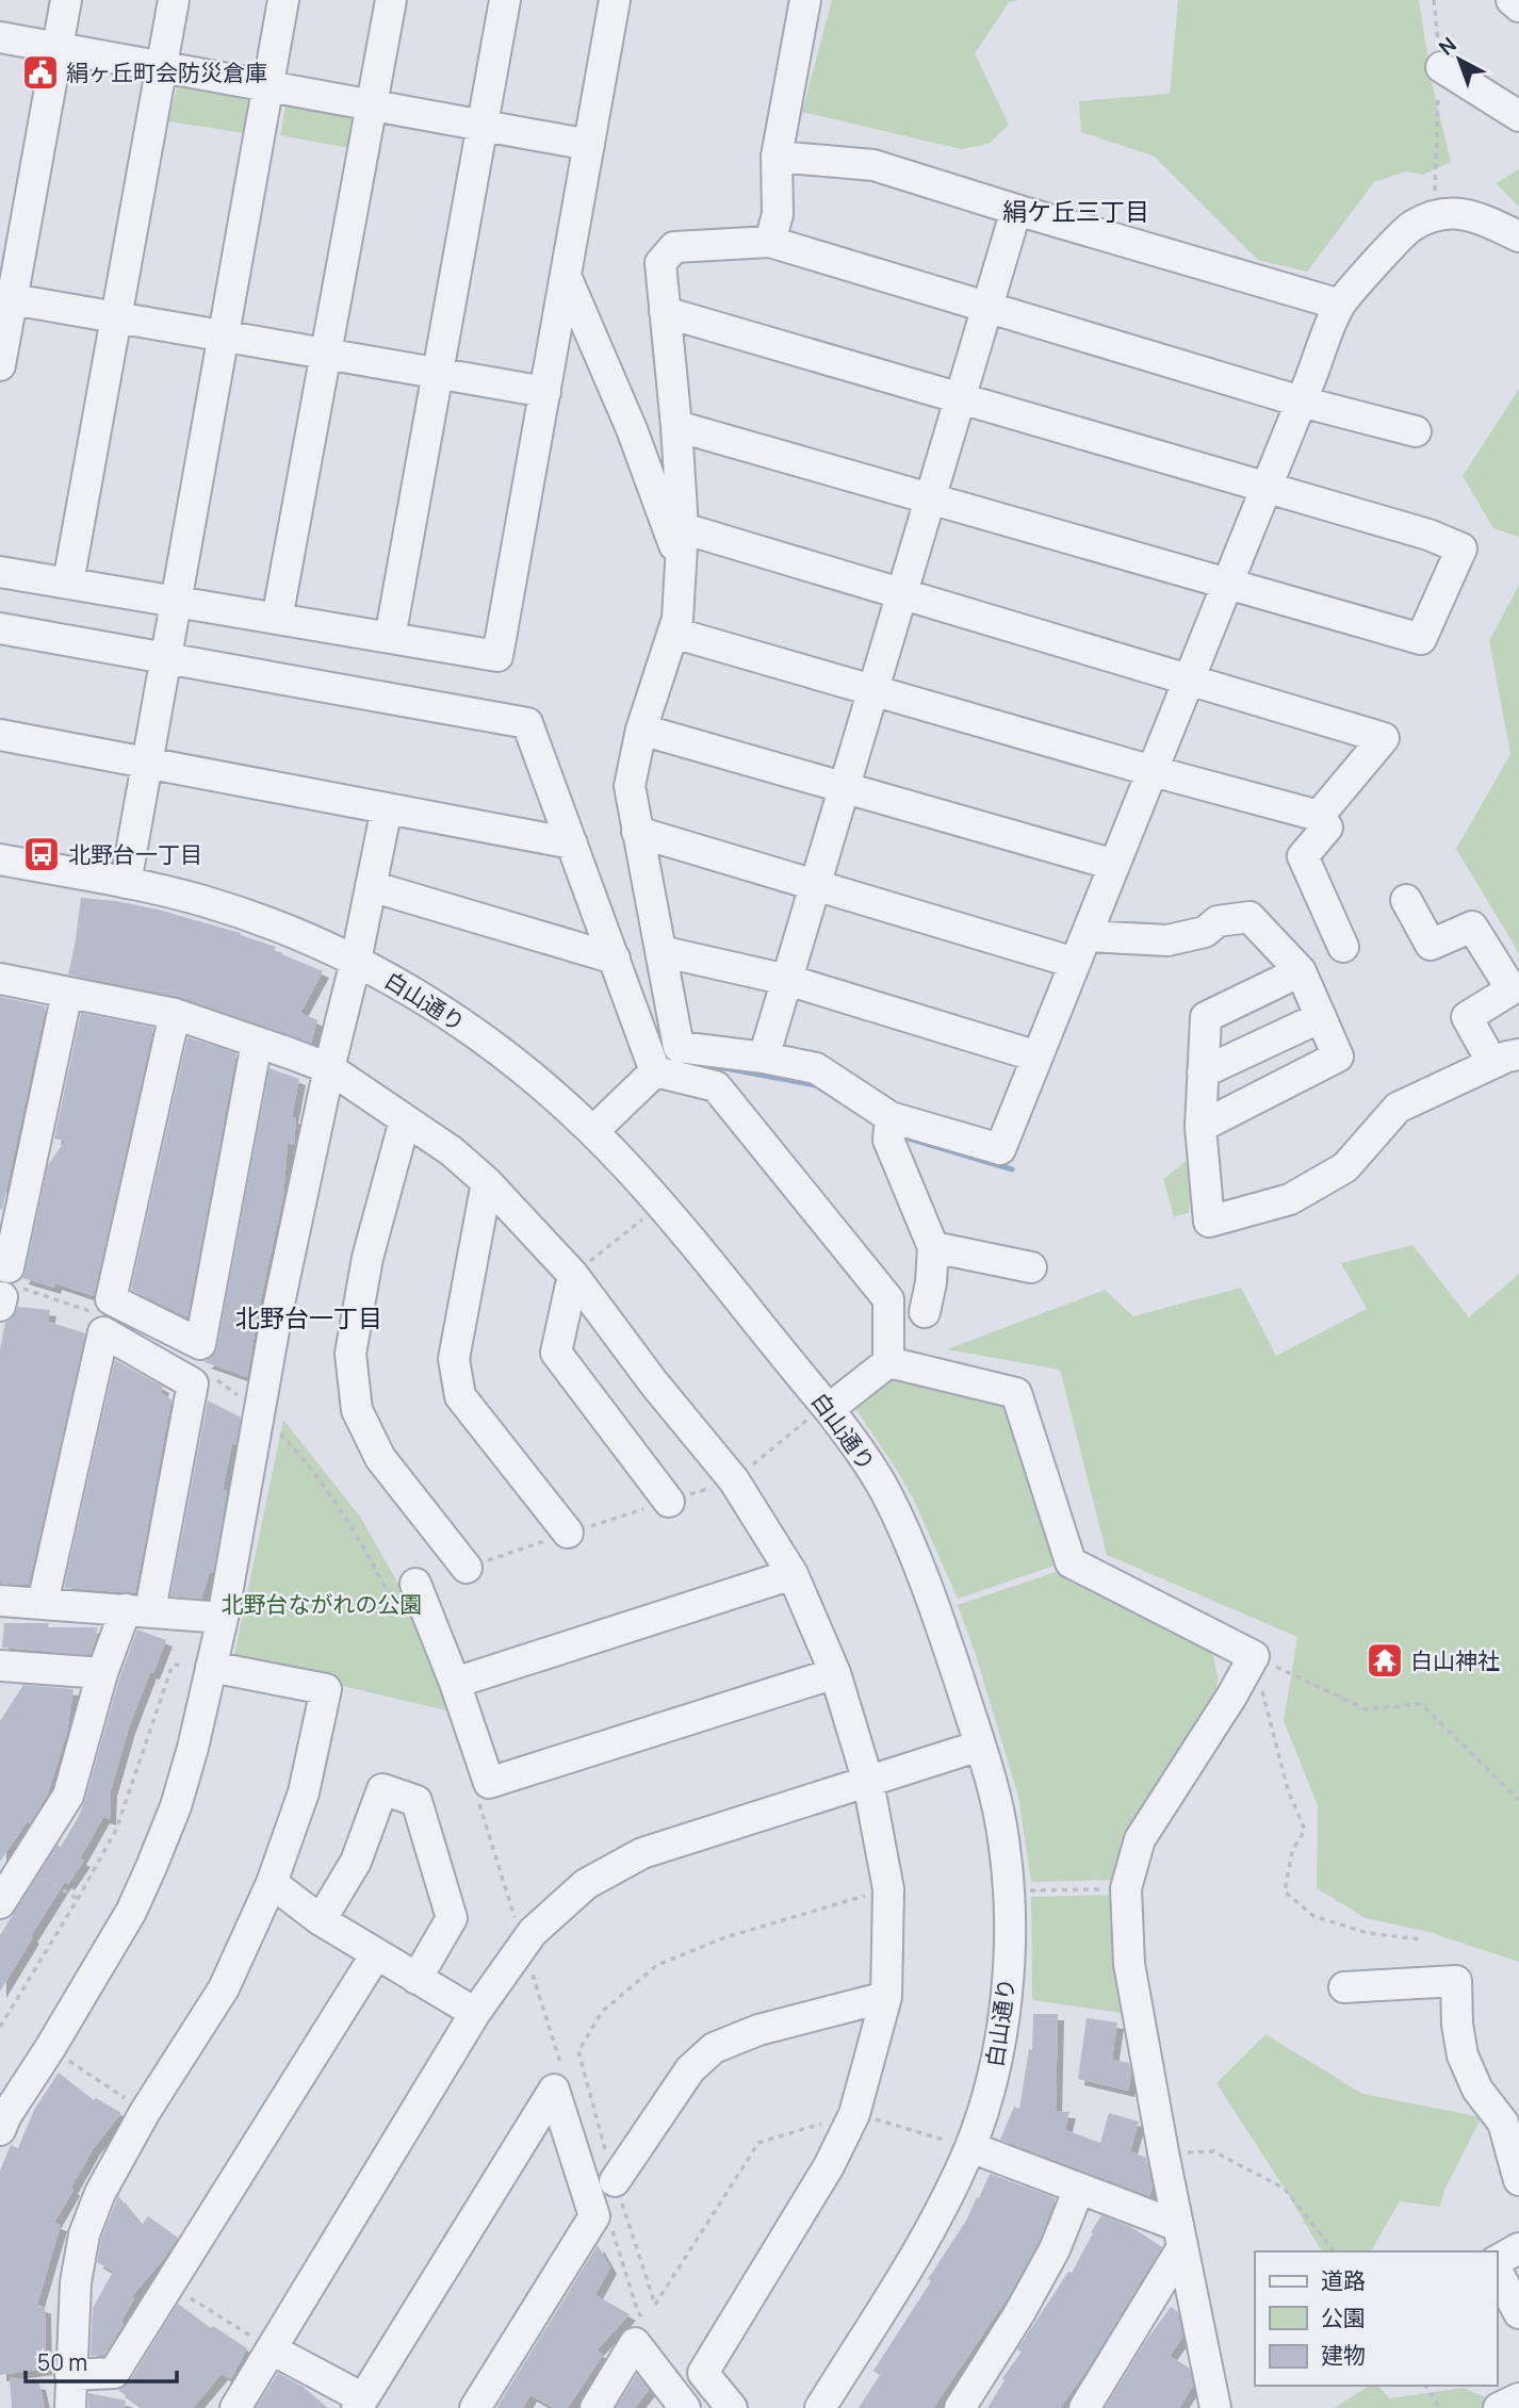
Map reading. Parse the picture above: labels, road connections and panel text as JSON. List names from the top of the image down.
{
  "streets": {
    "street": ["白山通り"]
  },
  "districts": ["絹ケ丘三丁目", "北野台一丁目"],
  "parks": ["北野台ながれの公園"],
  "places": {
    "public building": ["絹ヶ丘町会防災倉庫"],
    "bus stop": ["北野台一丁目"],
    "temple": ["白山神社"]
  },
  "legend": ["道路", "公園", "建物"],
  "scale_bar": "50 m",
  "north": "top left"
}
